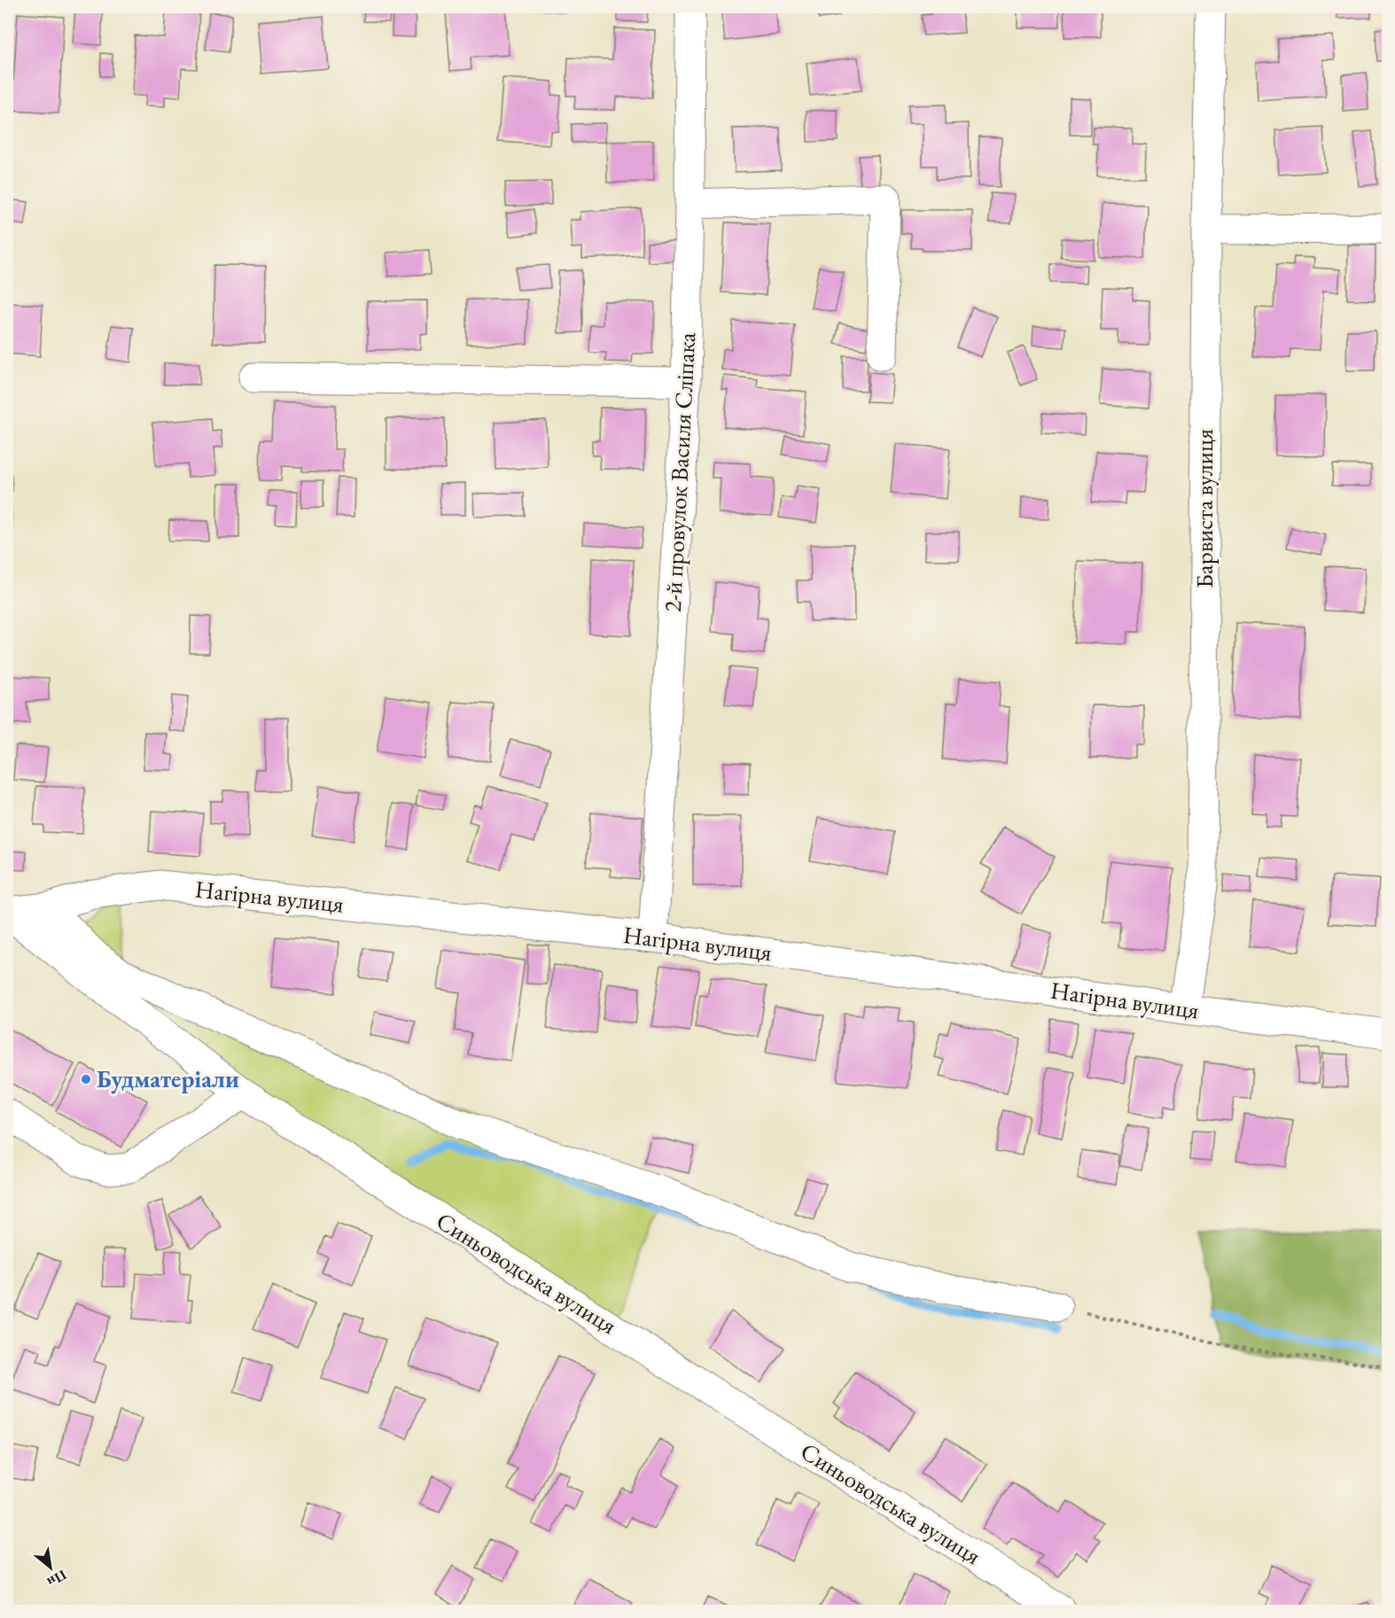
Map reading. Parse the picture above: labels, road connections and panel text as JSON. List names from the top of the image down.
{
  "streets": {
    "street": [
      "2-й провулок Василя Сліпака",
      "Барвиста вулиця",
      "Нагірна вулиця",
      "Синьоводська вулиця"
    ]
  },
  "crossings": [
    ["2-й провулок Василя Сліпака", "Нагірна вулиця"],
    ["Барвиста вулиця", "Нагірна вулиця"],
    ["Нагірна вулиця", "Синьоводська вулиця"]
  ],
  "places": ["Будматеріали"],
  "north": "bottom right"
}
